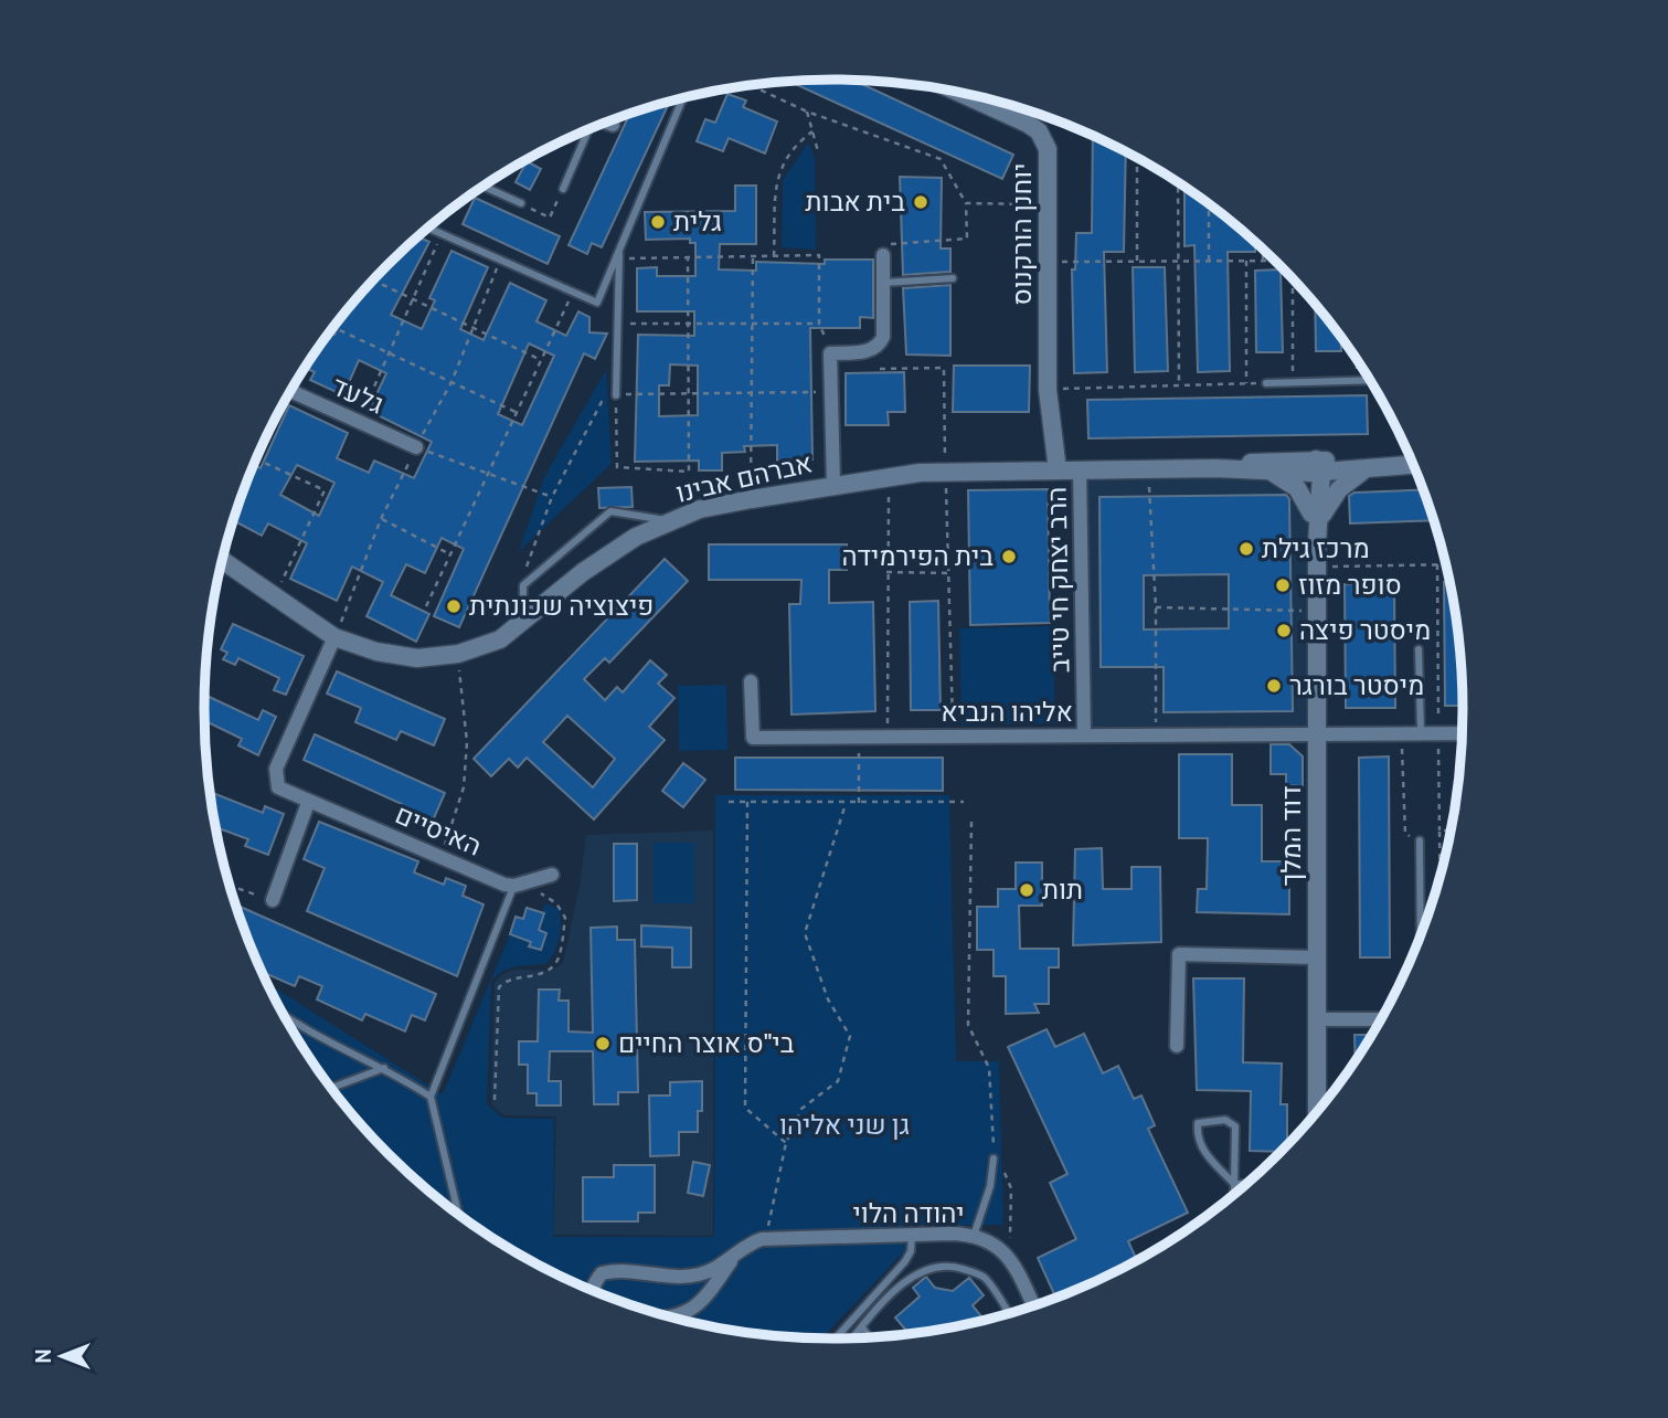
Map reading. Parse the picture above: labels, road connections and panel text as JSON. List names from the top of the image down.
{
  "streets": {
    "street": [
      "יוחנן הורקנוס",
      "גלעד",
      "אברהם אבינו",
      "הרב יצחק חי טייב",
      "אליהו הנביא",
      "האיסיים",
      "דוד המלך",
      "יהודה הלוי"
    ]
  },
  "crossings": [
    ["יוחנן הורקנוס", "אברהם אבינו"],
    ["אברהם אבינו", "הרב יצחק חי טייב"],
    ["אברהם אבינו", "האיסיים"],
    ["אברהם אבינו", "דוד המלך"],
    ["הרב יצחק חי טייב", "אליהו הנביא"],
    ["אליהו הנביא", "דוד המלך"]
  ],
  "parks": ["גן שני אליהו"],
  "places": [
    "בית אבות",
    "גלית",
    "מרכז גילת",
    "בית הפירמידה",
    "סופר מזוז",
    "פיצוציה שכונתית",
    "מיסטר פיצה",
    "מיסטר בורגר",
    "תות",
    "בי\"ס אוצר החיים"
  ],
  "north": "left"
}
